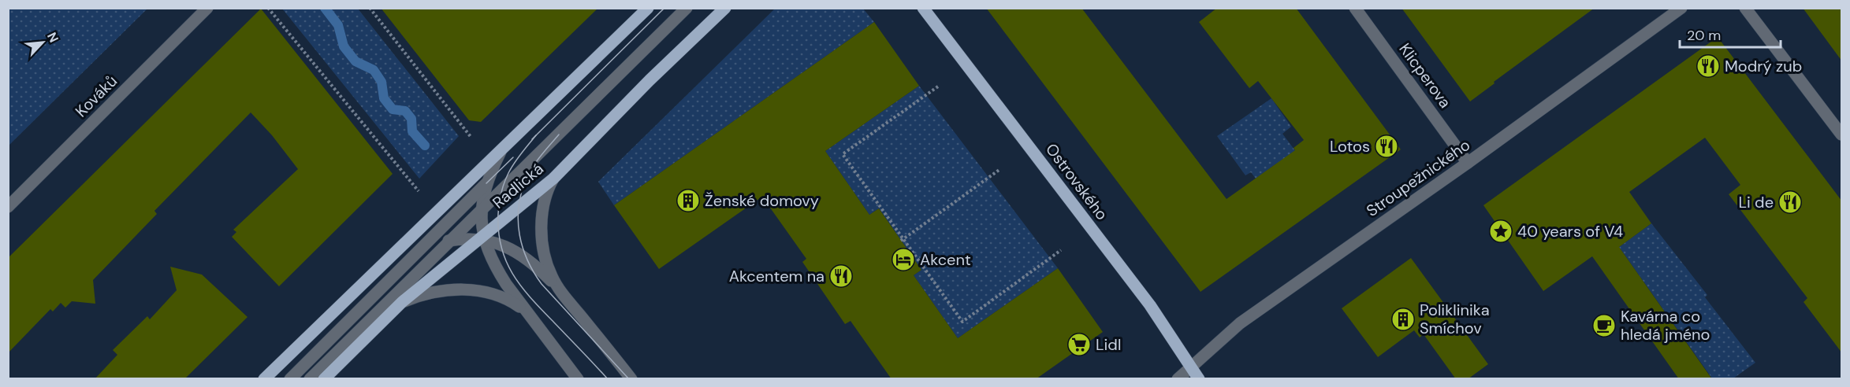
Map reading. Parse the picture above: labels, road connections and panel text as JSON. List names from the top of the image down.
{
  "streets": {
    "main road": ["Ostrovského", "Radlická"],
    "street": ["Klicperova", "Kováků", "Stroupežnického"]
  },
  "crossings": [
    ["Klicperova", "Stroupežnického"],
    ["Stroupežnického", "Ostrovského"]
  ],
  "places": {
    "restaurant": [
      "Modrý zub",
      "Lotos",
      "Li de",
      "Akcentem na"
    ],
    "building": ["Ženské domovy", "Poliklinika Smíchov"],
    "place": ["40 years of V4"],
    "hotel": ["Akcent"],
    "cafe": ["Kavárna co hledá jméno"],
    "supermarket": ["Lidl"]
  },
  "scale_bar": "20 m",
  "north": "top right"
}
